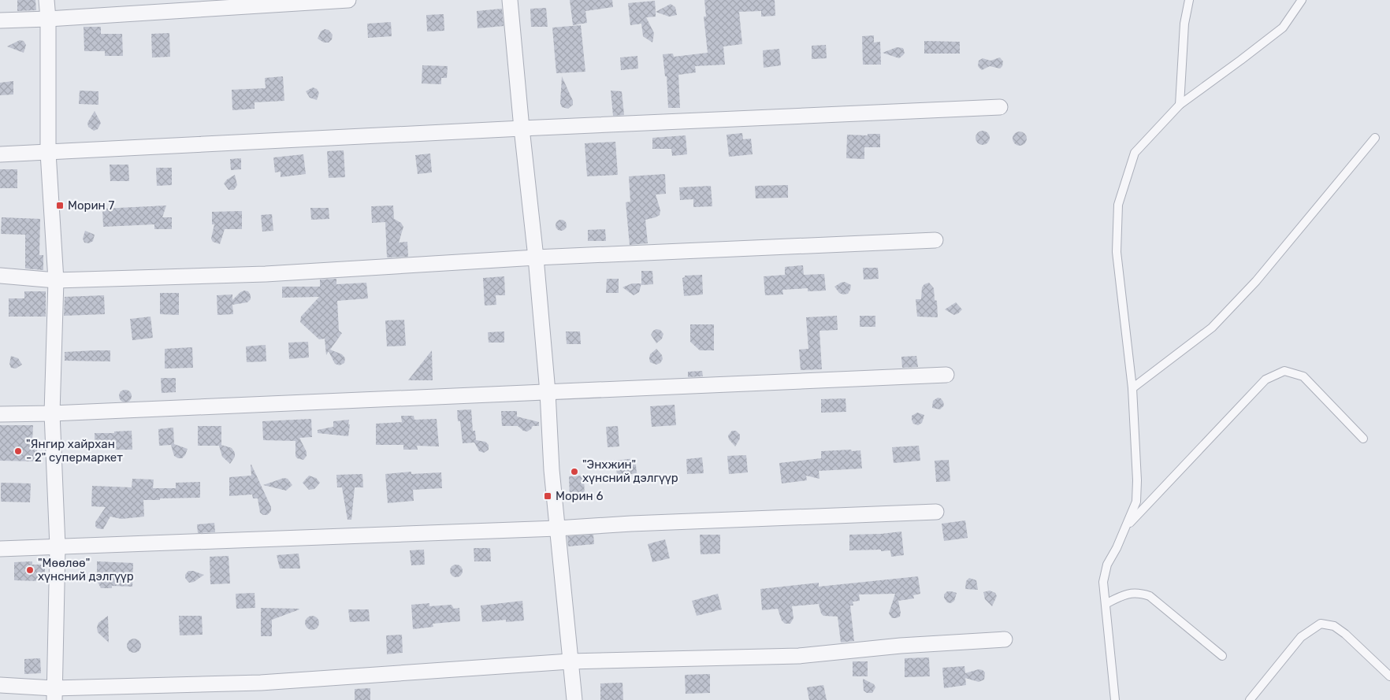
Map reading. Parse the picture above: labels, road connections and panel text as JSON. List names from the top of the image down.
{
  "places": {
    "transit": ["Морин 7", "Морин 6"],
    "other": ["\"Янгир хайрхан - 2\" супермаркет", "\"Энхжин\" хүнсний дэлгүүр", "\"Мөөлөө\" хүнсний дэлгүүр"]
  }
}
